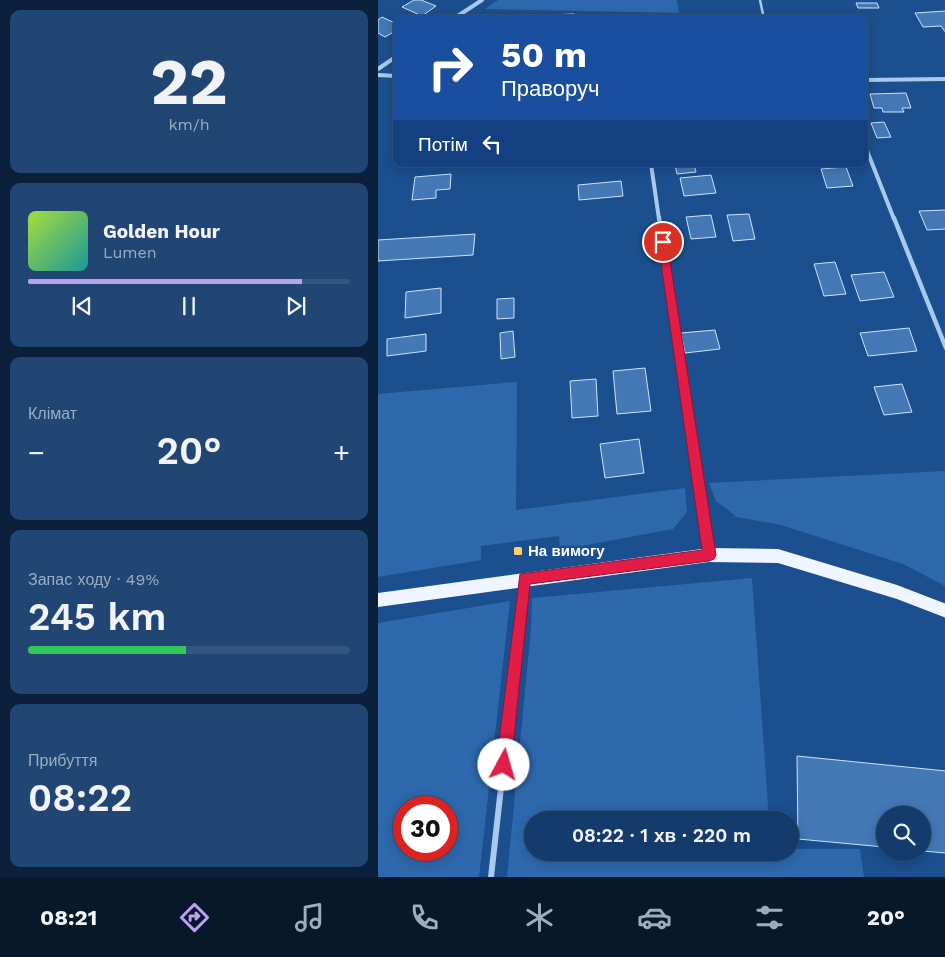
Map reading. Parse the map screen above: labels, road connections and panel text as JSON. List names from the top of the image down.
{
  "places": {
    "transit": ["На вимогу"]
  },
  "page": {
    "tile": [
      ["22", "km/h"],
      "Клімат",
      ["Запас ходу · 49%", "245 km"],
      ["Прибуття", "08:22"]
    ],
    "turn": ["50 m", "Праворуч"],
    "then": "Потім",
    "song": ["Golden Hour", "Lumen"],
    "heat": ["−", "20°", "+"],
    "limit": "30",
    "trip": "08:22 · 1 хв · 220 m",
    "tabs": ["08:21", "20°"]
  }
}
